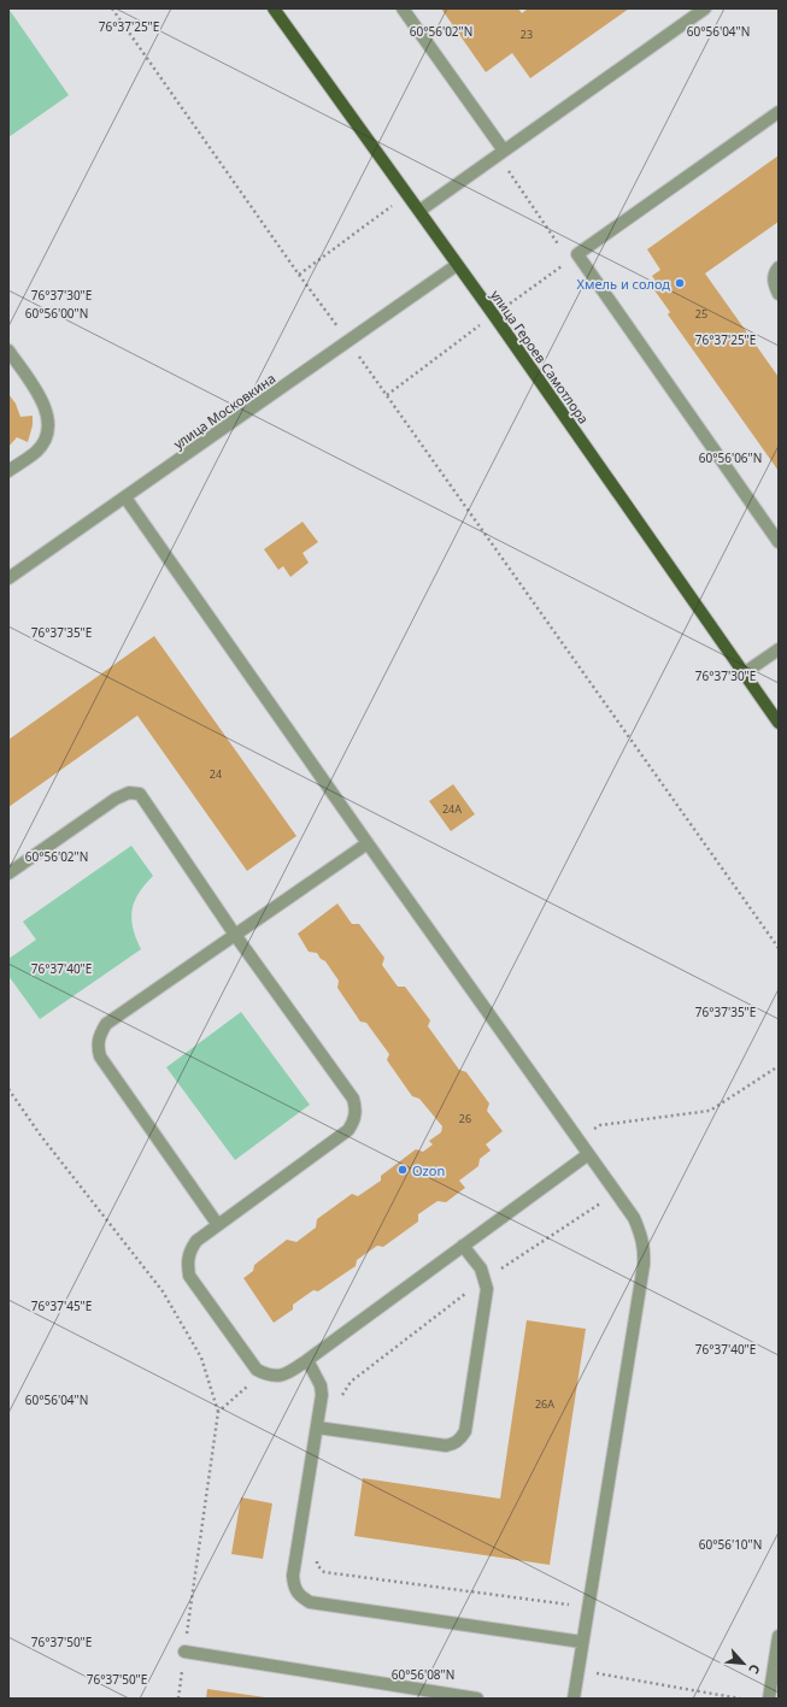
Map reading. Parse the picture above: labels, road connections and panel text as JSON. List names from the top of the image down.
{
  "streets": {
    "main road": ["улица Героев Самотлора"],
    "street": ["улица Московкина"]
  },
  "crossings": [
    ["улица Героев Самотлора", "улица Московкина"]
  ],
  "places": ["Хмель и солод", "Ozon"],
  "house_numbers": [
    "23",
    "25",
    "24",
    "24А",
    "26",
    "26А"
  ],
  "north": "bottom right",
  "coordinates": [
    "76°37'25\"E",
    "60°56'02\"N",
    "60°56'04\"N",
    "76°37'30\"E",
    "60°56'00\"N",
    "60°56'06\"N",
    "76°37'35\"E",
    "76°37'40\"E",
    "76°37'45\"E",
    "60°56'10\"N",
    "76°37'50\"E",
    "60°56'08\"N"
  ]
}
